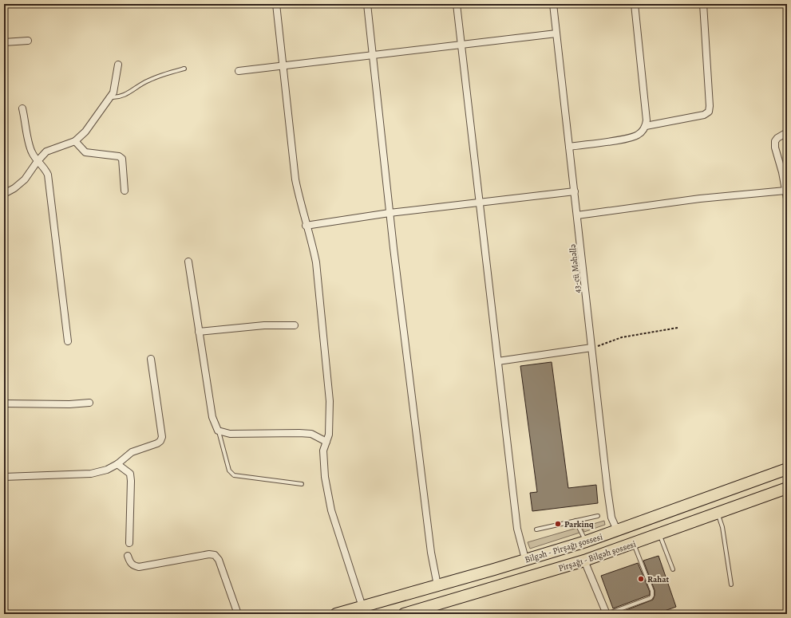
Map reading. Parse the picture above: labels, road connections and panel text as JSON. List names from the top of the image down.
{
  "streets": {
    "highway": ["Bilgəh - Pirşağı şossesi", "Pirşağı - Bilgəh şossesi"],
    "street": ["43-cü Məhəllə"]
  },
  "crossings": [
    ["43-cü Məhəllə", "Bilgəh - Pirşağı şossesi"]
  ],
  "places": ["Parkinq", "Rahat"]
}
